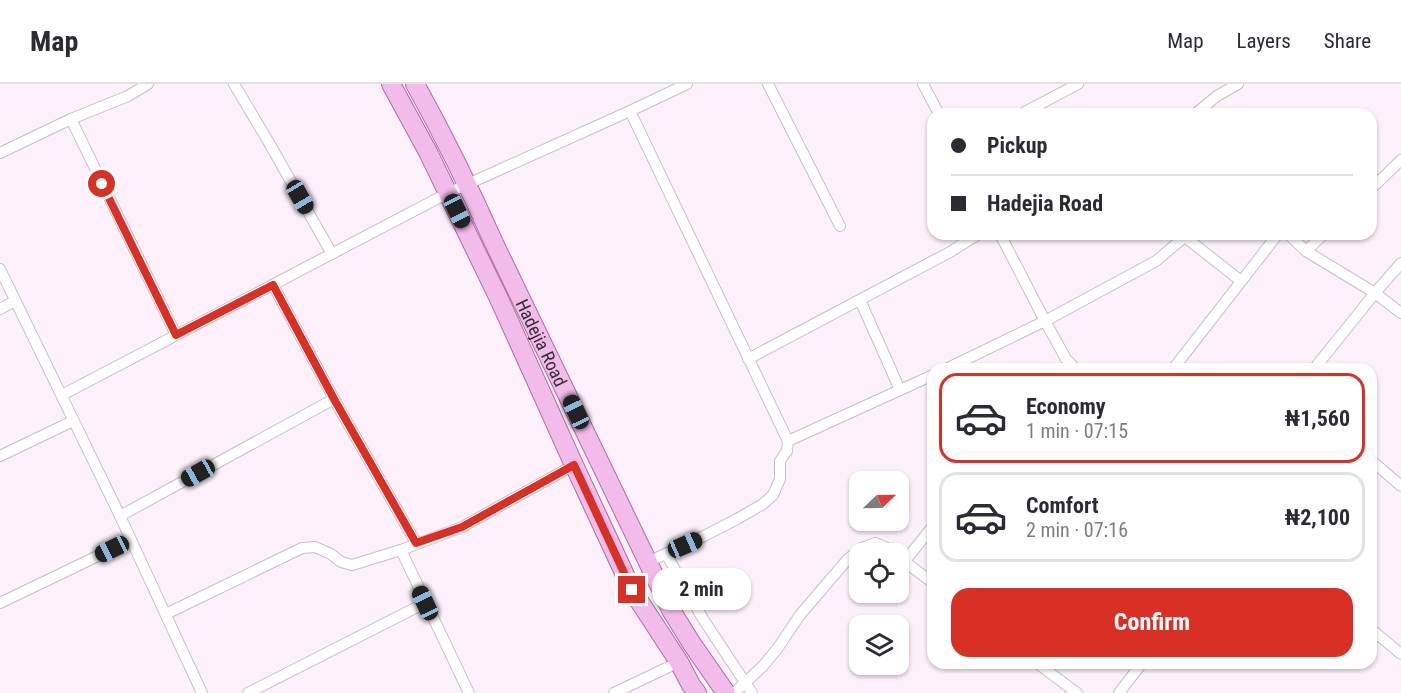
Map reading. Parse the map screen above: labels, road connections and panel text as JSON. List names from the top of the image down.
{
  "streets": {
    "main road": ["Hadejia Road"]
  },
  "north": "right",
  "page": {
    "header": "Map",
    "nav": ["Map", "Layers", "Share"],
    "banner": ["Pickup", "Hadejia Road"],
    "list": [
      {
        "name": "Economy",
        "note": "1 min · 07:15",
        "value": "₦1,560"
      },
      {
        "name": "Comfort",
        "note": "2 min · 07:16",
        "value": "₦2,100"
      }
    ],
    "bubble": "2 min",
    "buttons": "Confirm"
  }
}
